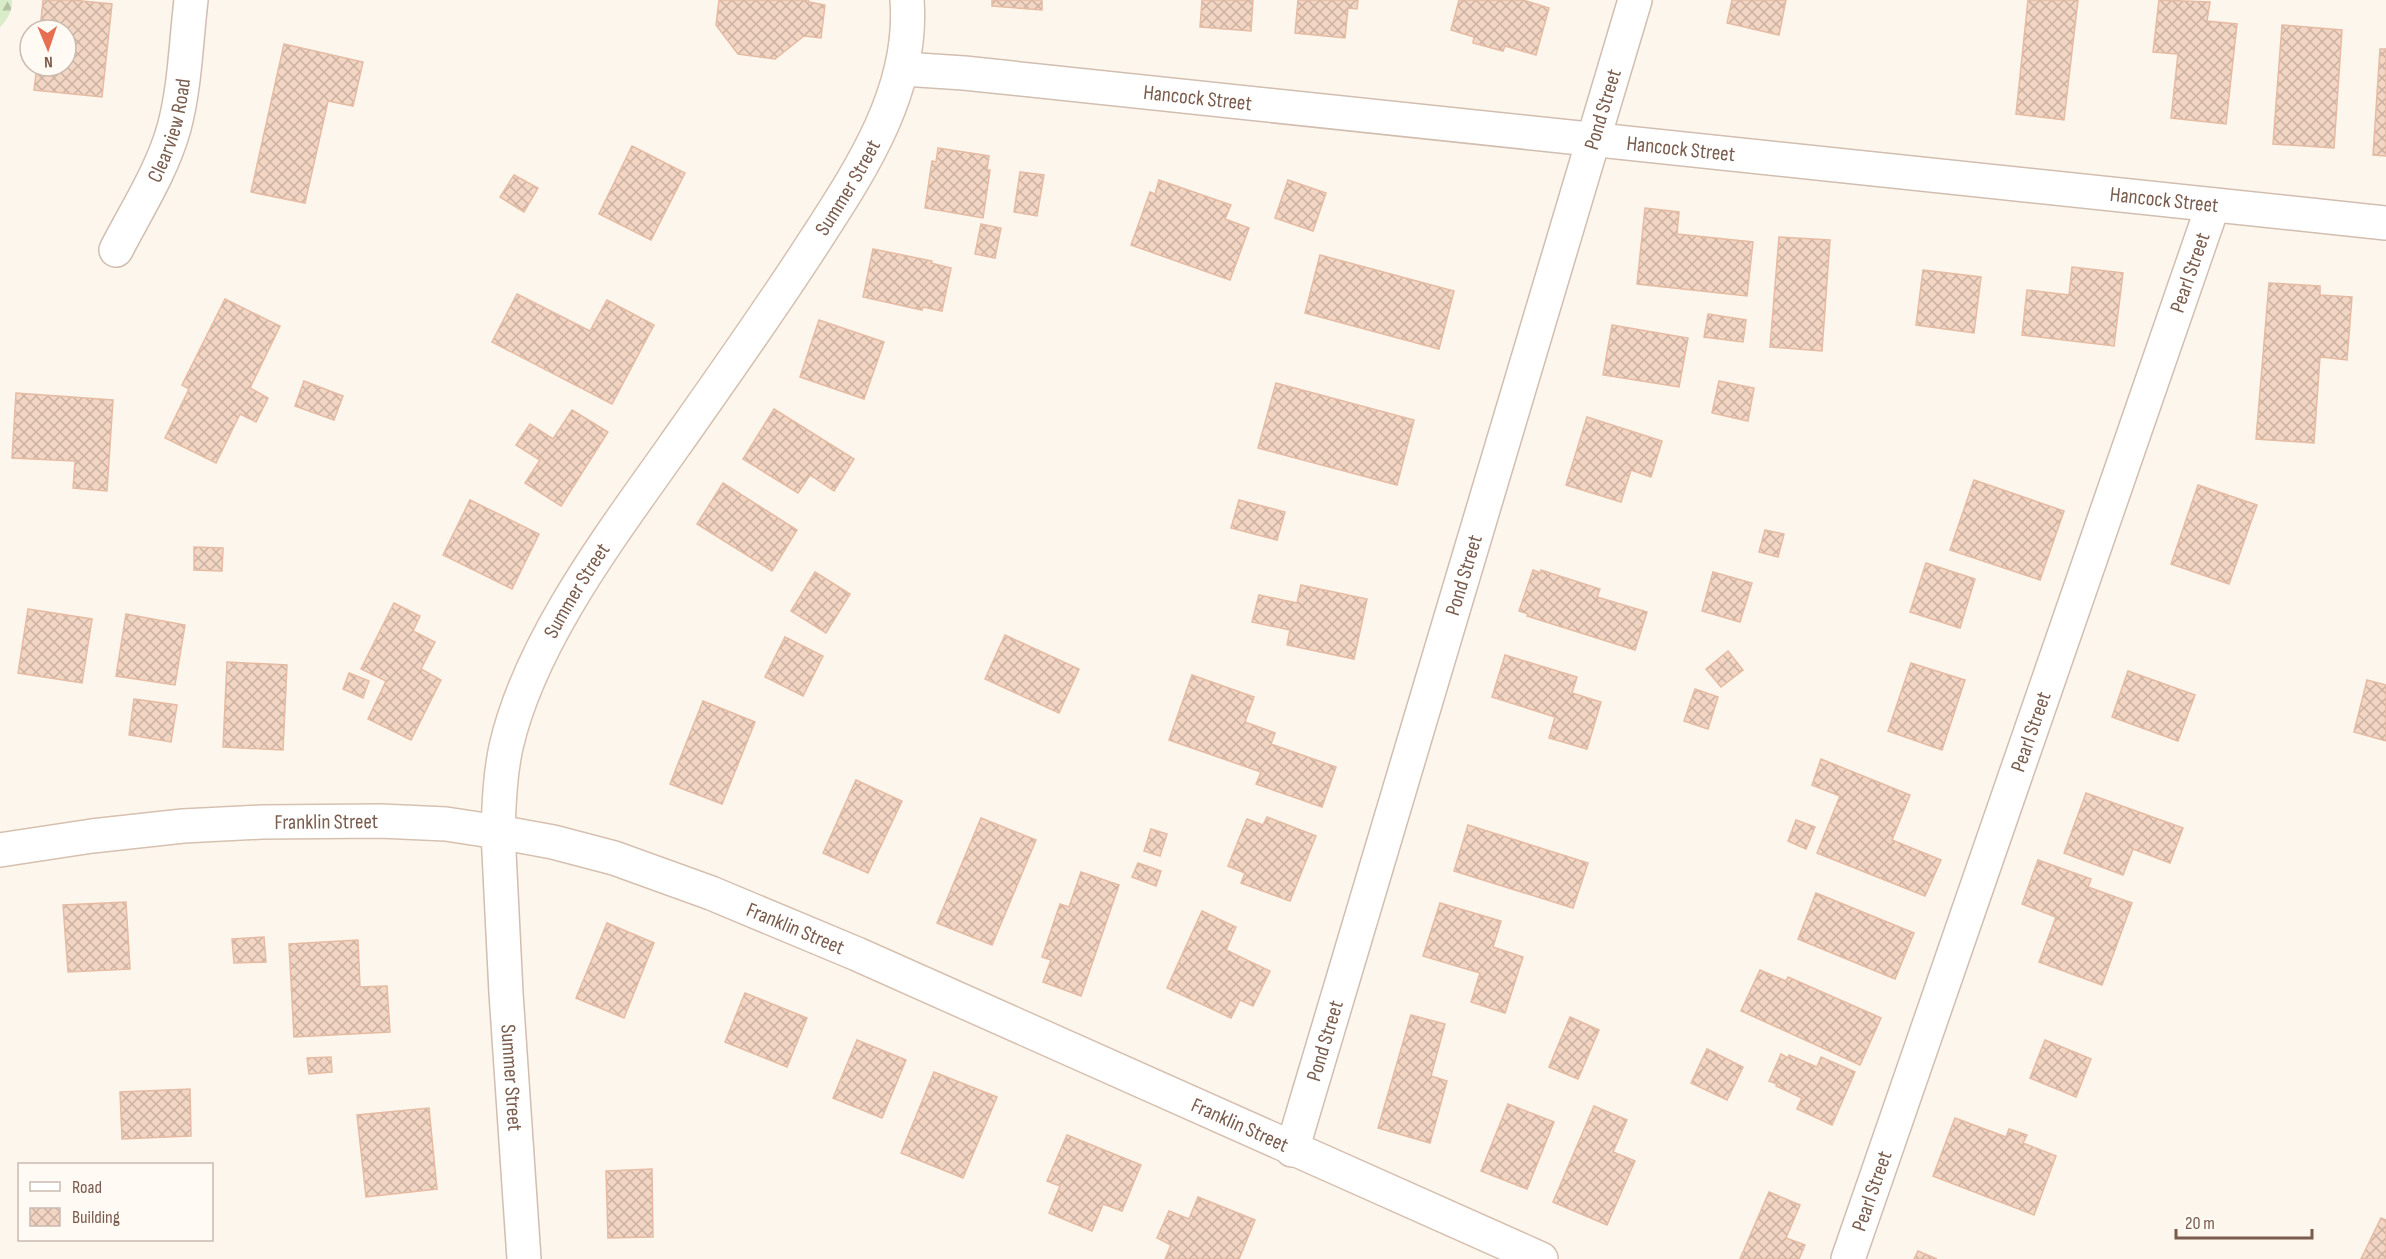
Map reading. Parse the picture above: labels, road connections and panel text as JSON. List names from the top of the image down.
{
  "streets": {
    "street": [
      "Hancock Street",
      "Pond Street",
      "Clearview Road",
      "Summer Street",
      "Pearl Street",
      "Franklin Street"
    ]
  },
  "crossings": [
    ["Hancock Street", "Pond Street"],
    ["Hancock Street", "Summer Street"],
    ["Hancock Street", "Pearl Street"],
    ["Pond Street", "Franklin Street"],
    ["Summer Street", "Franklin Street"]
  ],
  "legend": ["Road", "Building"],
  "scale_bar": "20 m",
  "north": "bottom"
}
